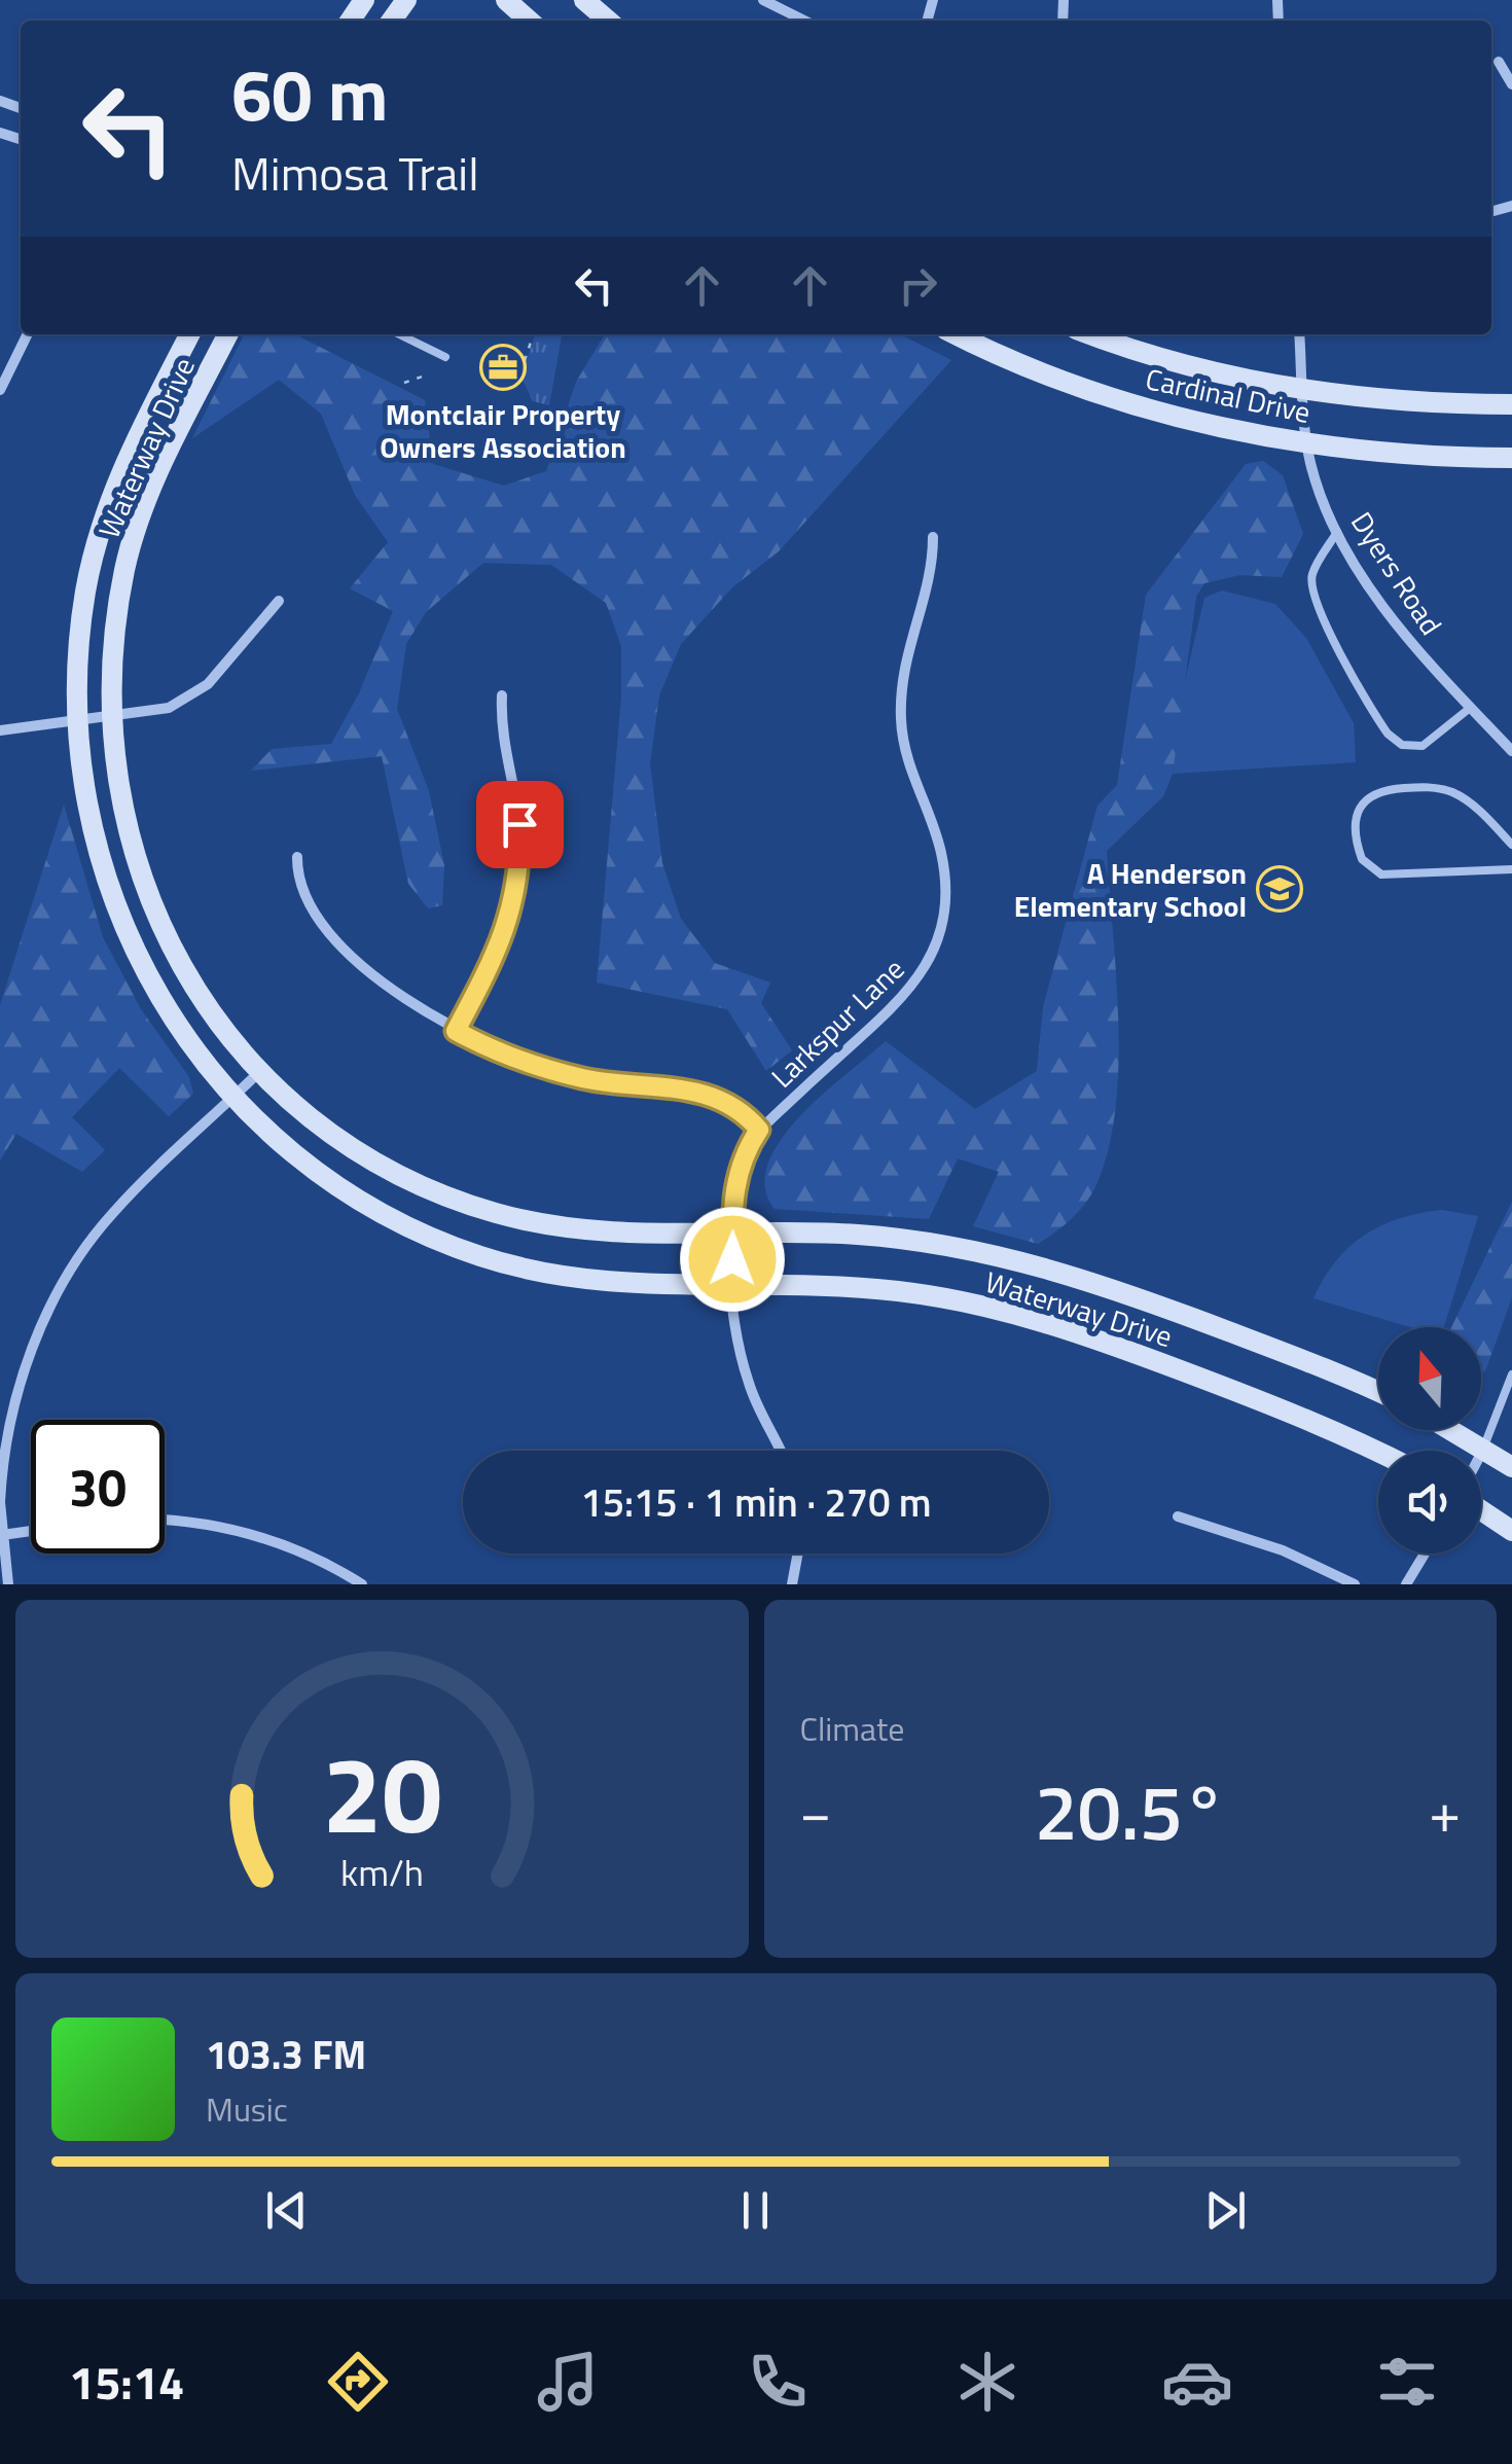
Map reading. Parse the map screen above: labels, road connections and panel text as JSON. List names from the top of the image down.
{
  "streets": {
    "main road": ["Cardinal Drive", "Waterway Drive"],
    "street": ["Dyers Road", "Larkspur Lane"]
  },
  "crossings": [
    ["Cardinal Drive", "Dyers Road"],
    ["Waterway Drive", "Larkspur Lane"]
  ],
  "places": {
    "office": ["Montclair Property Owners Association"],
    "school or university": ["A Henderson Elementary School"]
  },
  "north": "top",
  "page": {
    "turn": ["60 m", "Mimosa Trail"],
    "limit": "30",
    "trip": "15:15 · 1 min · 270 m",
    "tile": "Climate",
    "heat": ["−", "20.5°", "+"],
    "song": ["103.3 FM", "Music"],
    "tabs": "15:14",
    "gauge": ["20", "km/h"]
  }
}
